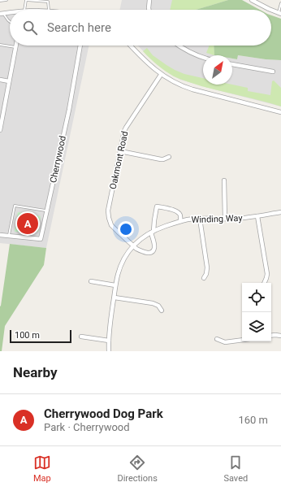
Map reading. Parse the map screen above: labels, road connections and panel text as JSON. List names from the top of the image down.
{
  "streets": {
    "street": ["Cherrywood", "Oakmont Road", "Winding Way"]
  },
  "crossings": [
    ["Oakmont Road", "Winding Way"]
  ],
  "scale_bar": "100 m",
  "north": "top right",
  "page": {
    "search": "Search here",
    "pins": "A",
    "scale": "100 m",
    "heading": "Nearby",
    "list": [
      {
        "mark": "A",
        "name": "Cherrywood Dog Park",
        "note": "Park · Cherrywood",
        "value": "160 m"
      }
    ],
    "nav": ["Map", "Directions", "Saved"]
  }
}
